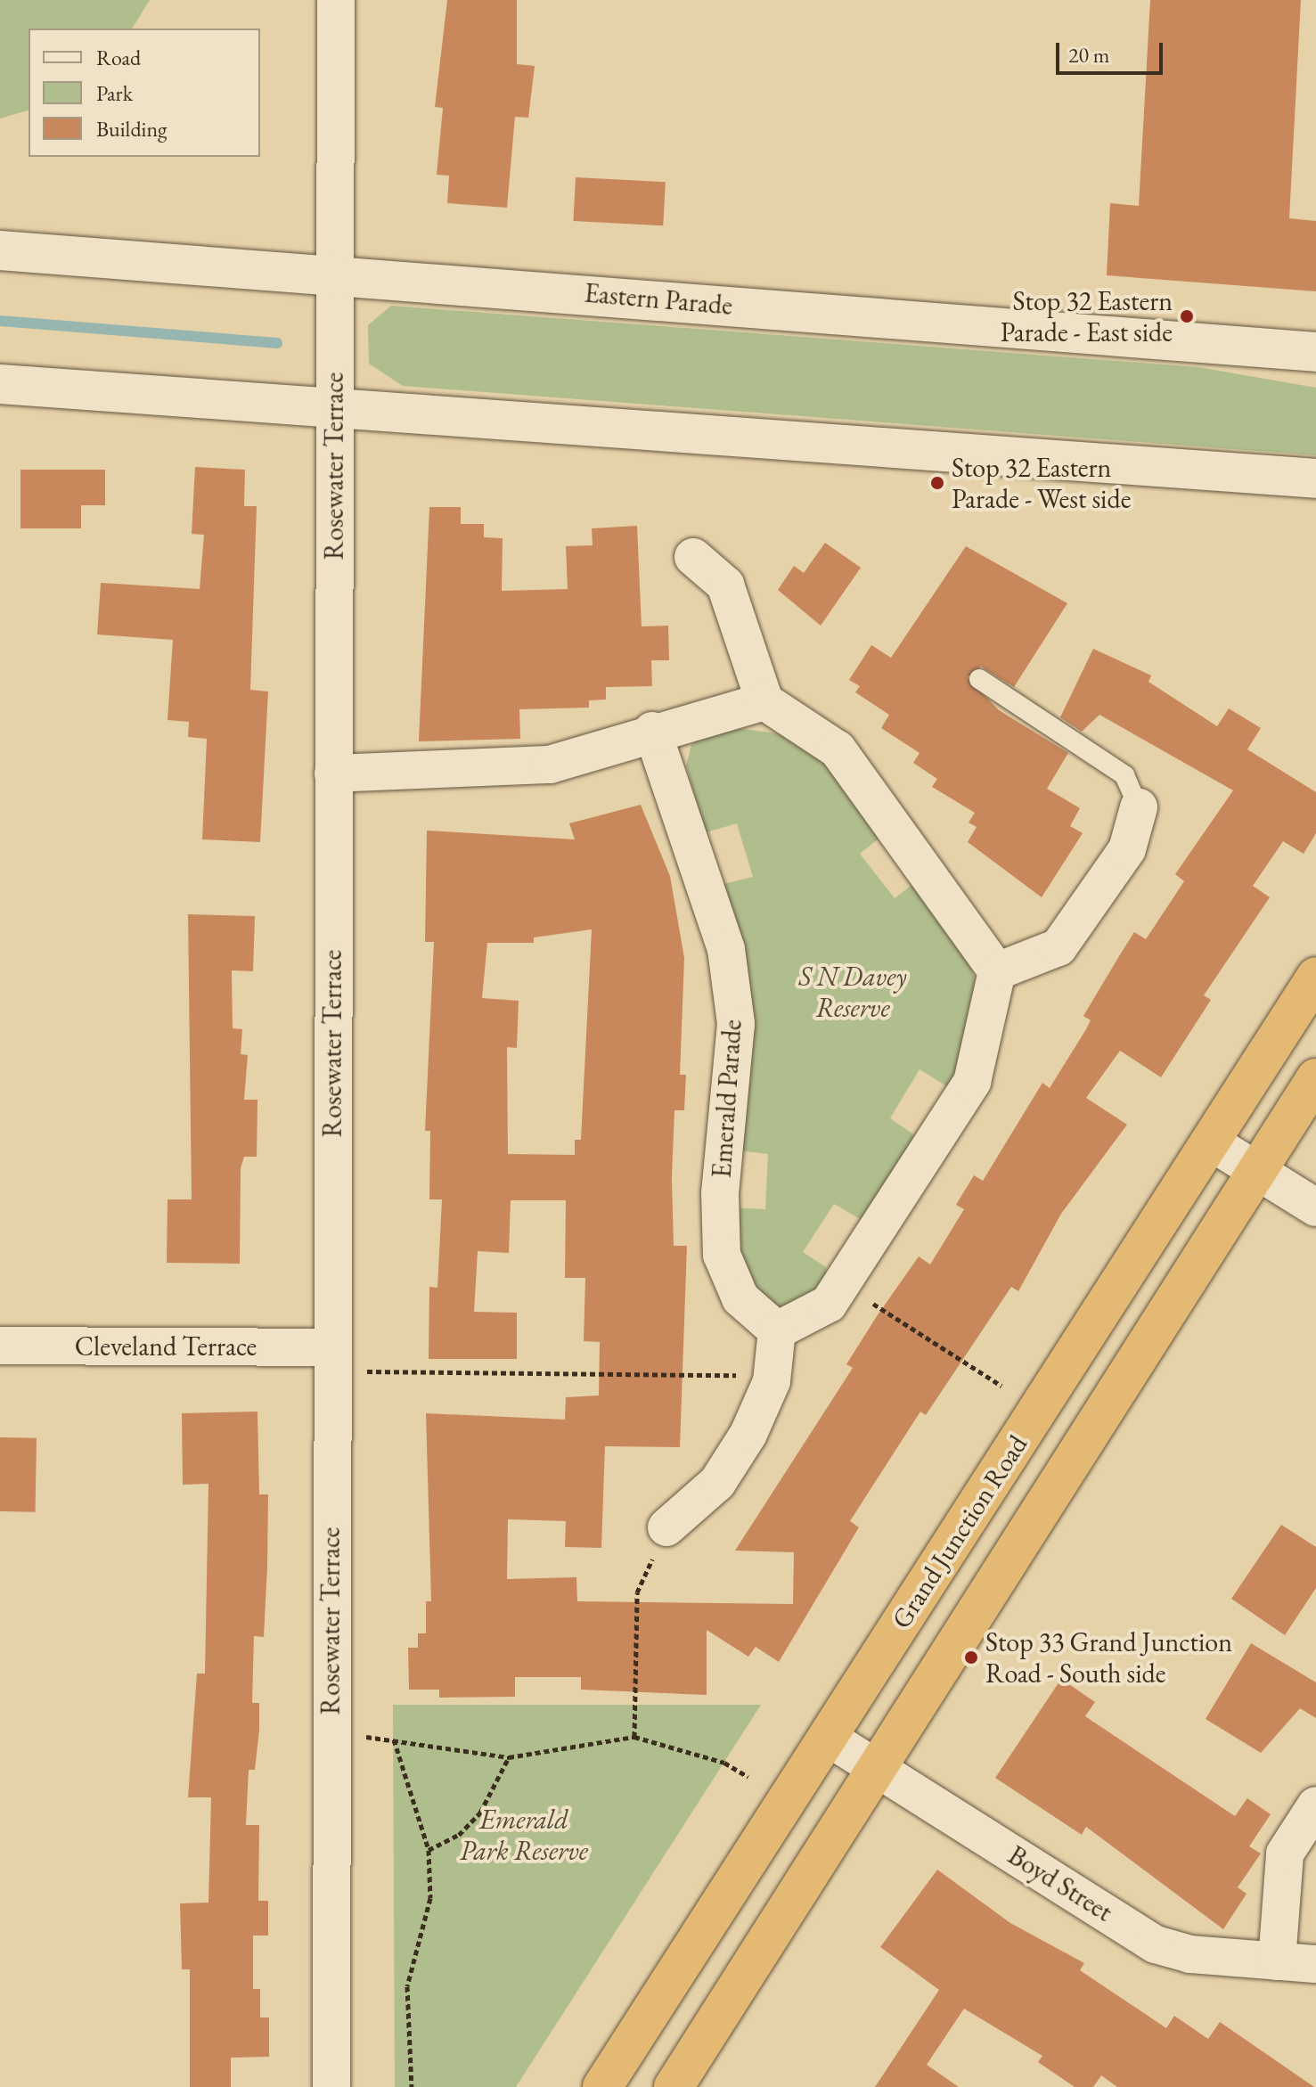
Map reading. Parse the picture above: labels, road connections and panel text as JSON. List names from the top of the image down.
{
  "streets": {
    "highway": ["Grand Junction Road"],
    "main road": ["Eastern Parade"],
    "street": [
      "Rosewater Terrace",
      "Emerald Parade",
      "Cleveland Terrace",
      "Boyd Street"
    ]
  },
  "crossings": [
    ["Eastern Parade", "Rosewater Terrace"],
    ["Rosewater Terrace", "Cleveland Terrace"],
    ["Grand Junction Road", "Boyd Street"]
  ],
  "parks": ["S N Davey Reserve", "Emerald Park Reserve"],
  "places": ["Stop 32 Eastern Parade - East side", "Stop 32 Eastern Parade - West side", "Stop 33 Grand Junction Road - South side"],
  "legend": ["Road", "Park", "Building"],
  "scale_bar": "20 m"
}
